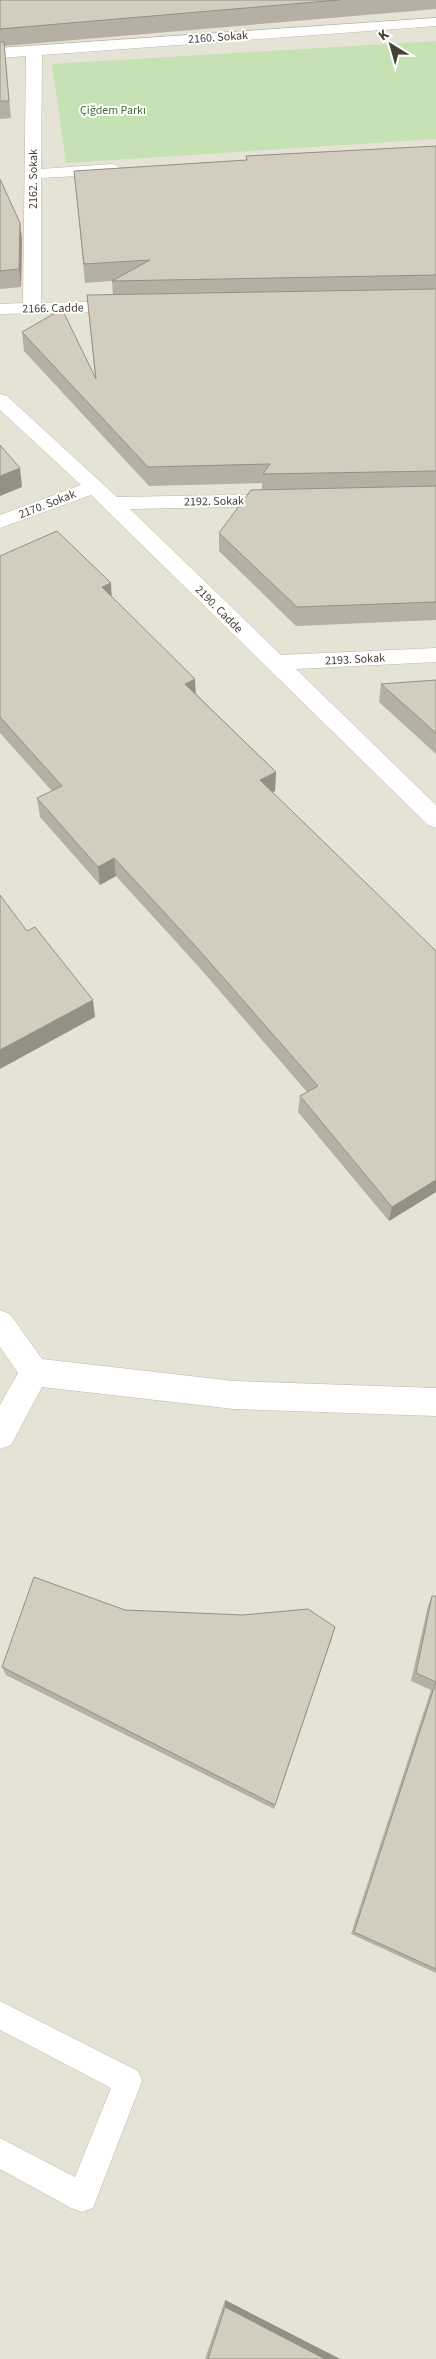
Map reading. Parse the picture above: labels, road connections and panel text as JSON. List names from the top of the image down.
{
  "streets": {
    "street": [
      "2160. Sokak",
      "2162. Sokak",
      "2166. Cadde",
      "2192. Sokak",
      "2170. Sokak",
      "2190. Cadde",
      "2193. Sokak"
    ]
  },
  "crossings": [
    ["2160. Sokak", "2162. Sokak"],
    ["2162. Sokak", "2166. Cadde"],
    ["2192. Sokak", "2190. Cadde"],
    ["2170. Sokak", "2190. Cadde"],
    ["2190. Cadde", "2193. Sokak"]
  ],
  "parks": ["Çiğdem Parkı"],
  "north": "top left"
}
